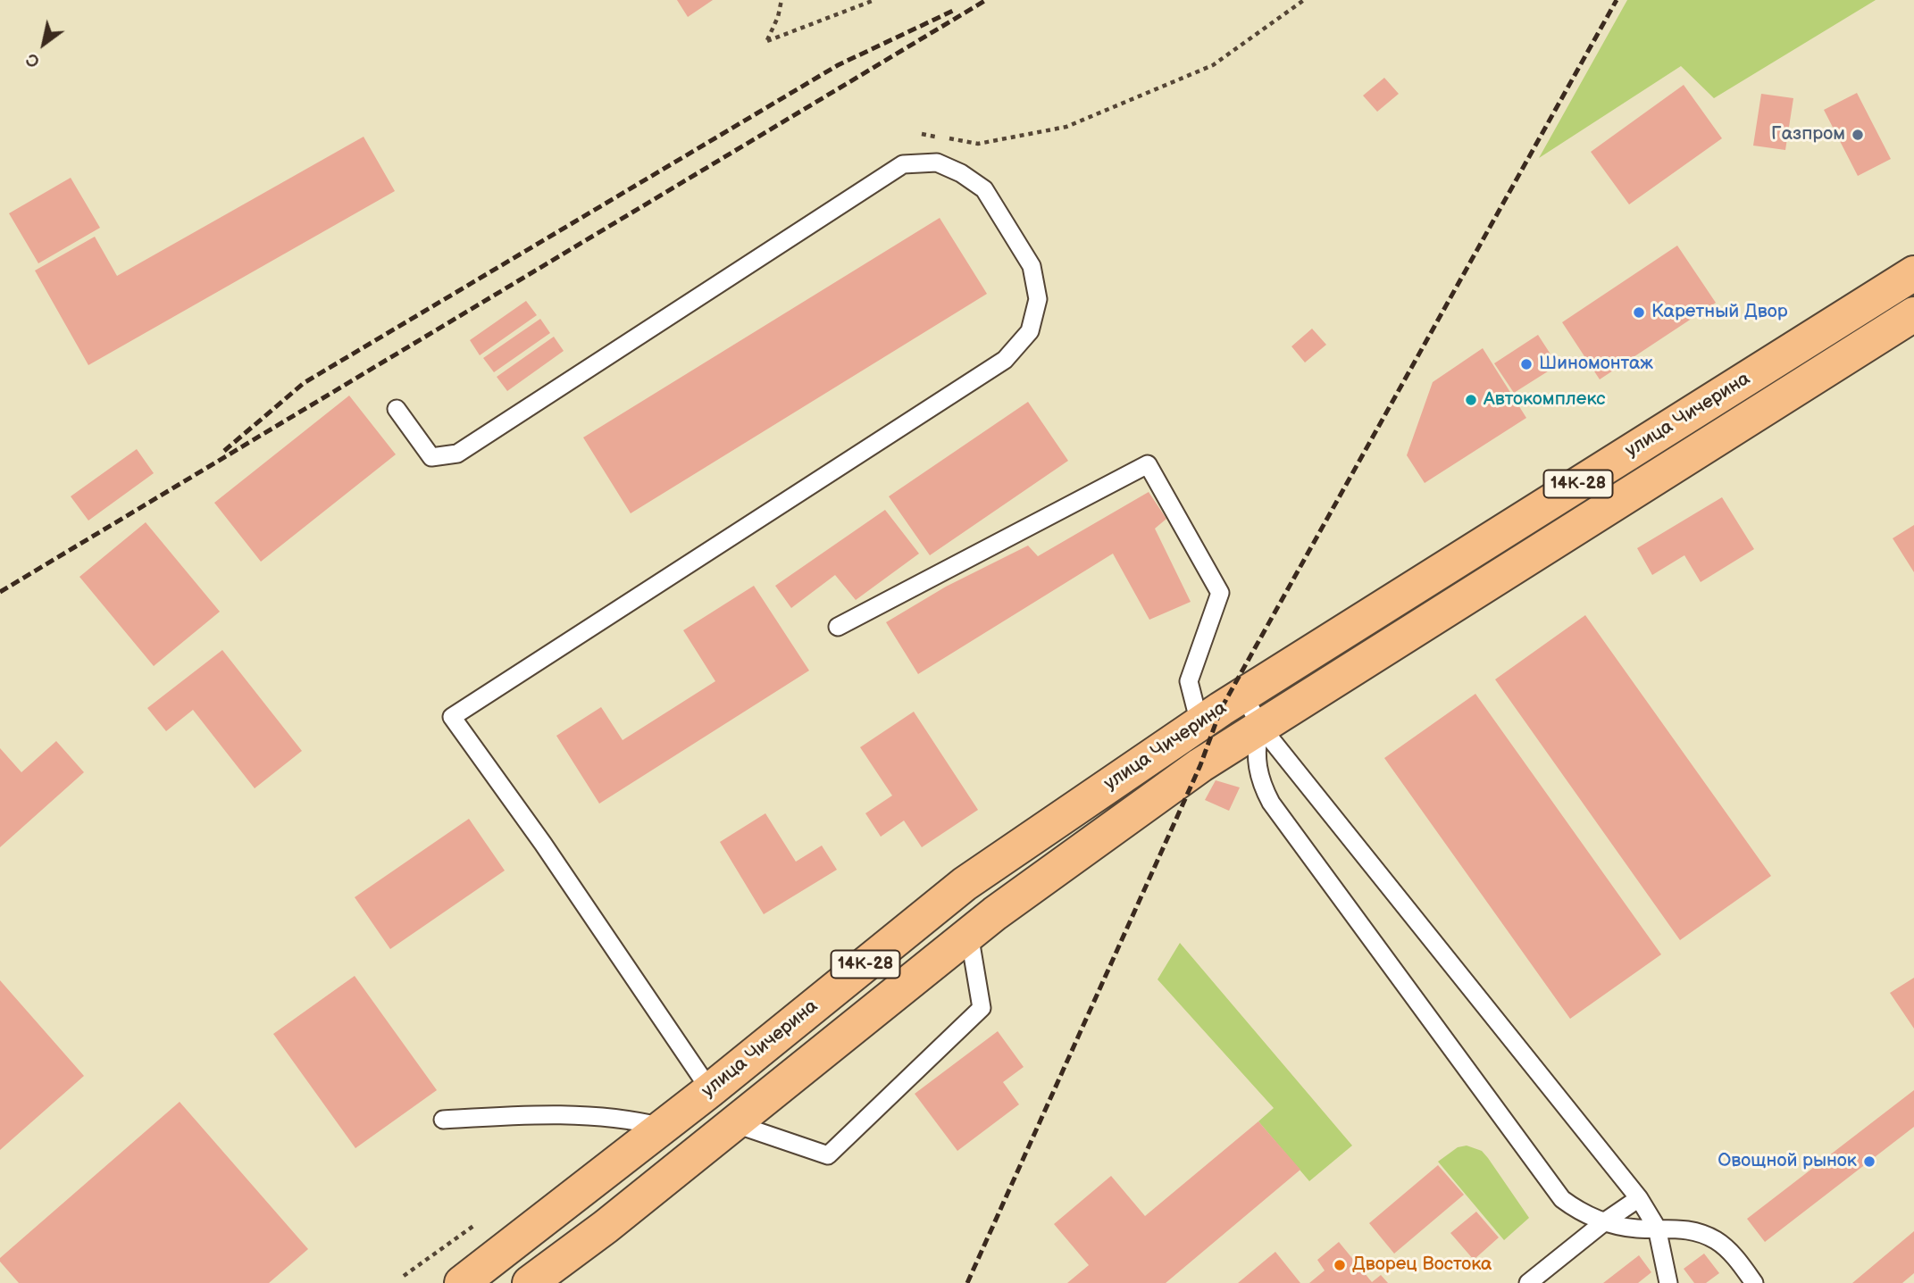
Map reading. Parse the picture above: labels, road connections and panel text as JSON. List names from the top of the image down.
{
  "streets": {
    "main road": ["улица Чичерина", "14К-28"]
  },
  "places": [
    "Газпром",
    "Каретный Двор",
    "Шиномонтаж",
    "Автокомплекс",
    "Овощной рынок",
    "Дворец Востока"
  ],
  "north": "bottom left"
}
